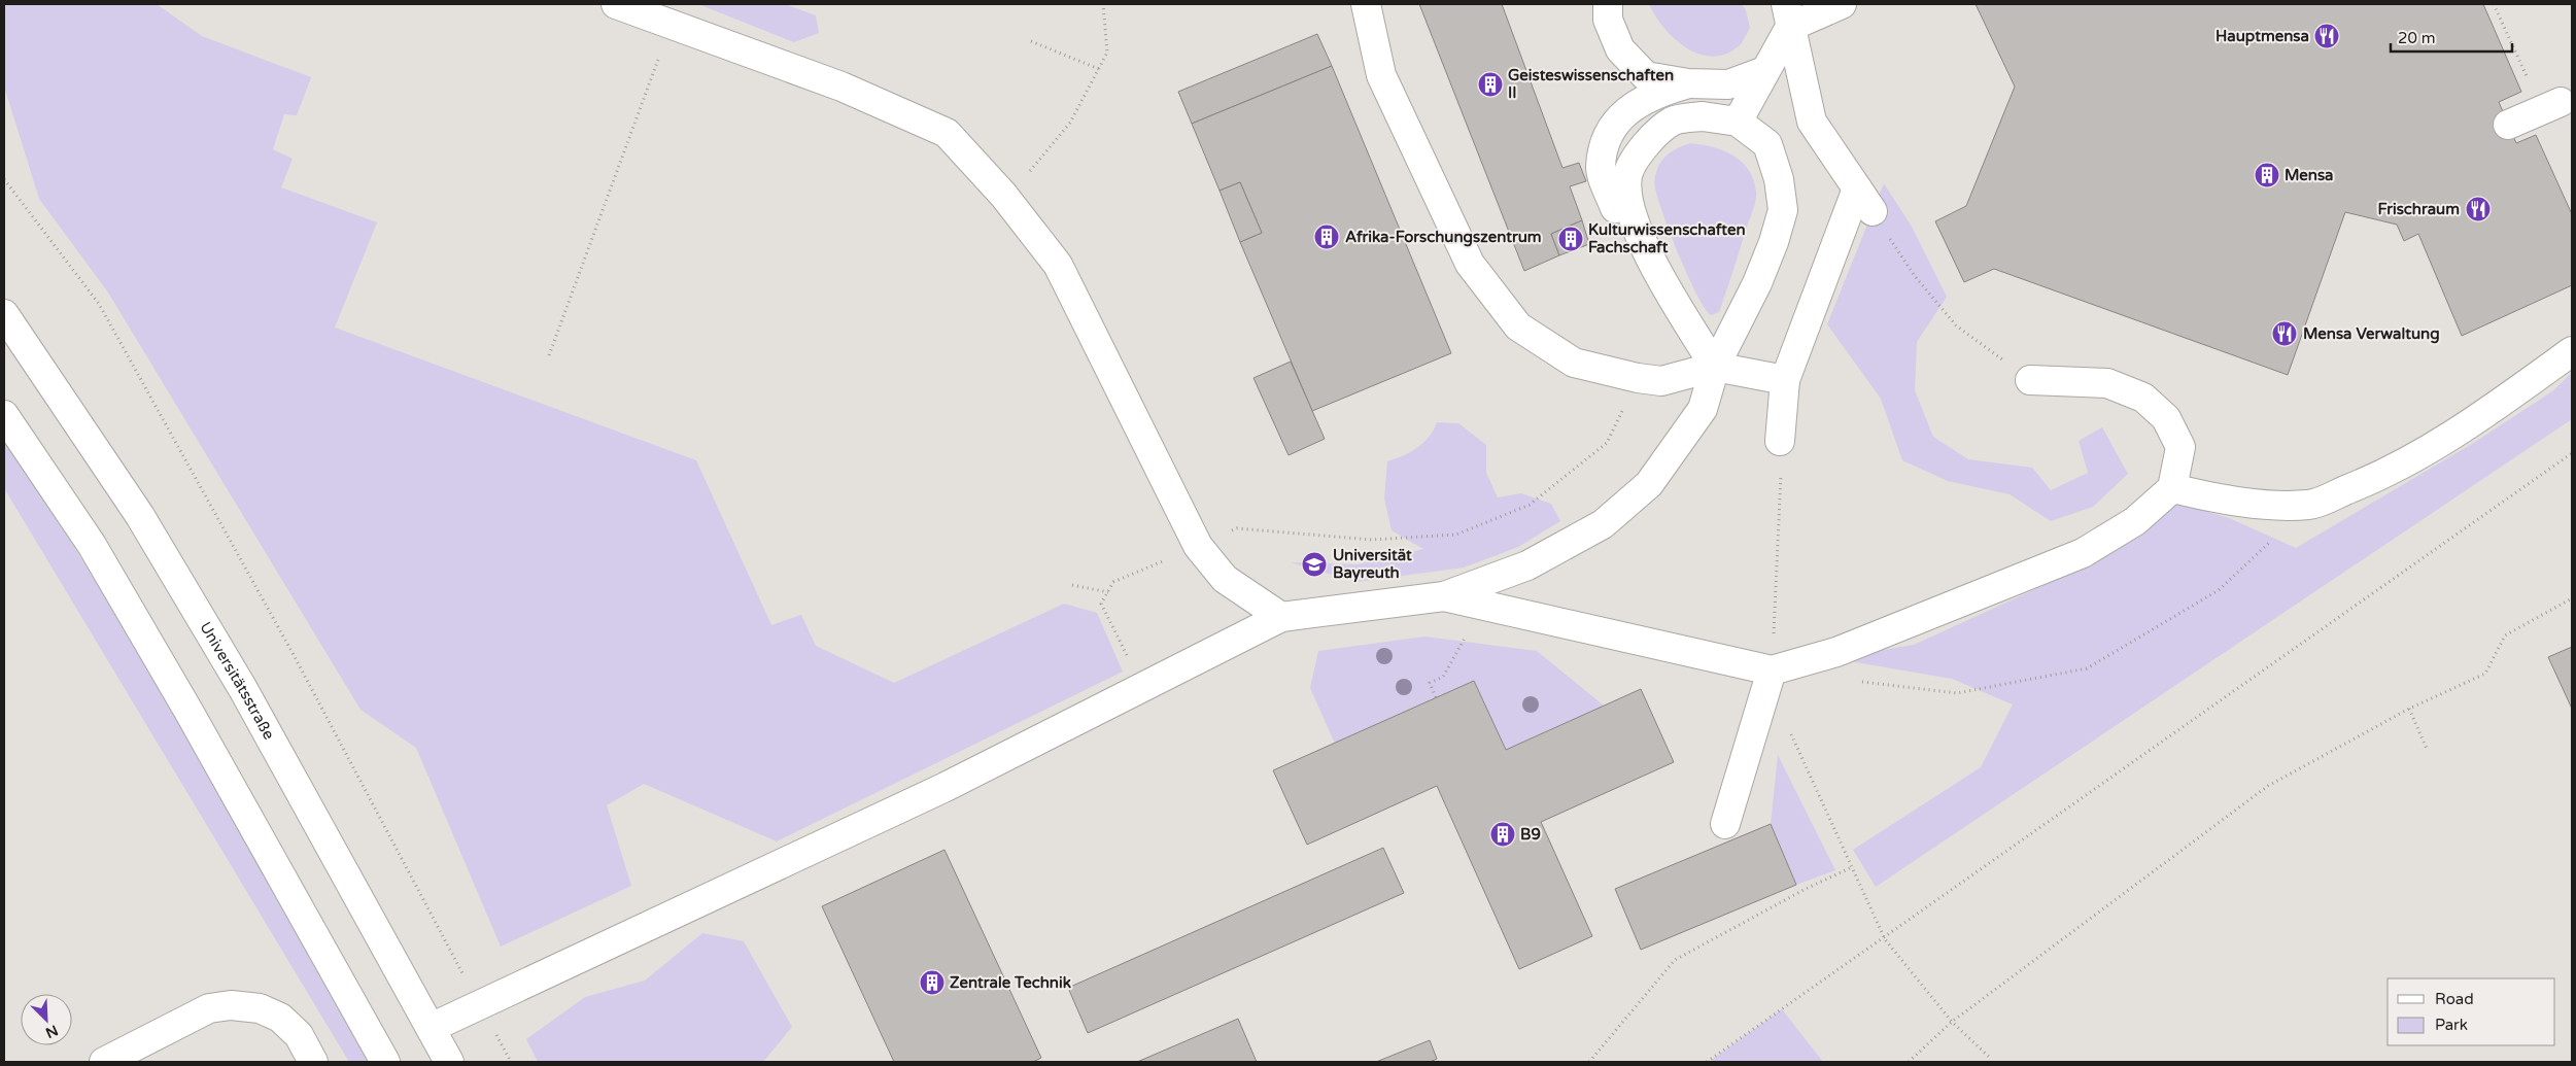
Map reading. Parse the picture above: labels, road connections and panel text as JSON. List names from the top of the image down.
{
  "streets": {
    "street": ["Universitätsstraße"]
  },
  "places": {
    "restaurant": ["Hauptmensa", "Frischraum", "Mensa Verwaltung"],
    "building": [
      "Geisteswissenschaften II",
      "Mensa",
      "Afrika-Forschungszentrum",
      "Kulturwissenschaften Fachschaft",
      "B9",
      "Zentrale Technik"
    ],
    "school or university": ["Universität Bayreuth"]
  },
  "legend": ["Road", "Park"],
  "scale_bar": "20 m",
  "north": "bottom right"
}
